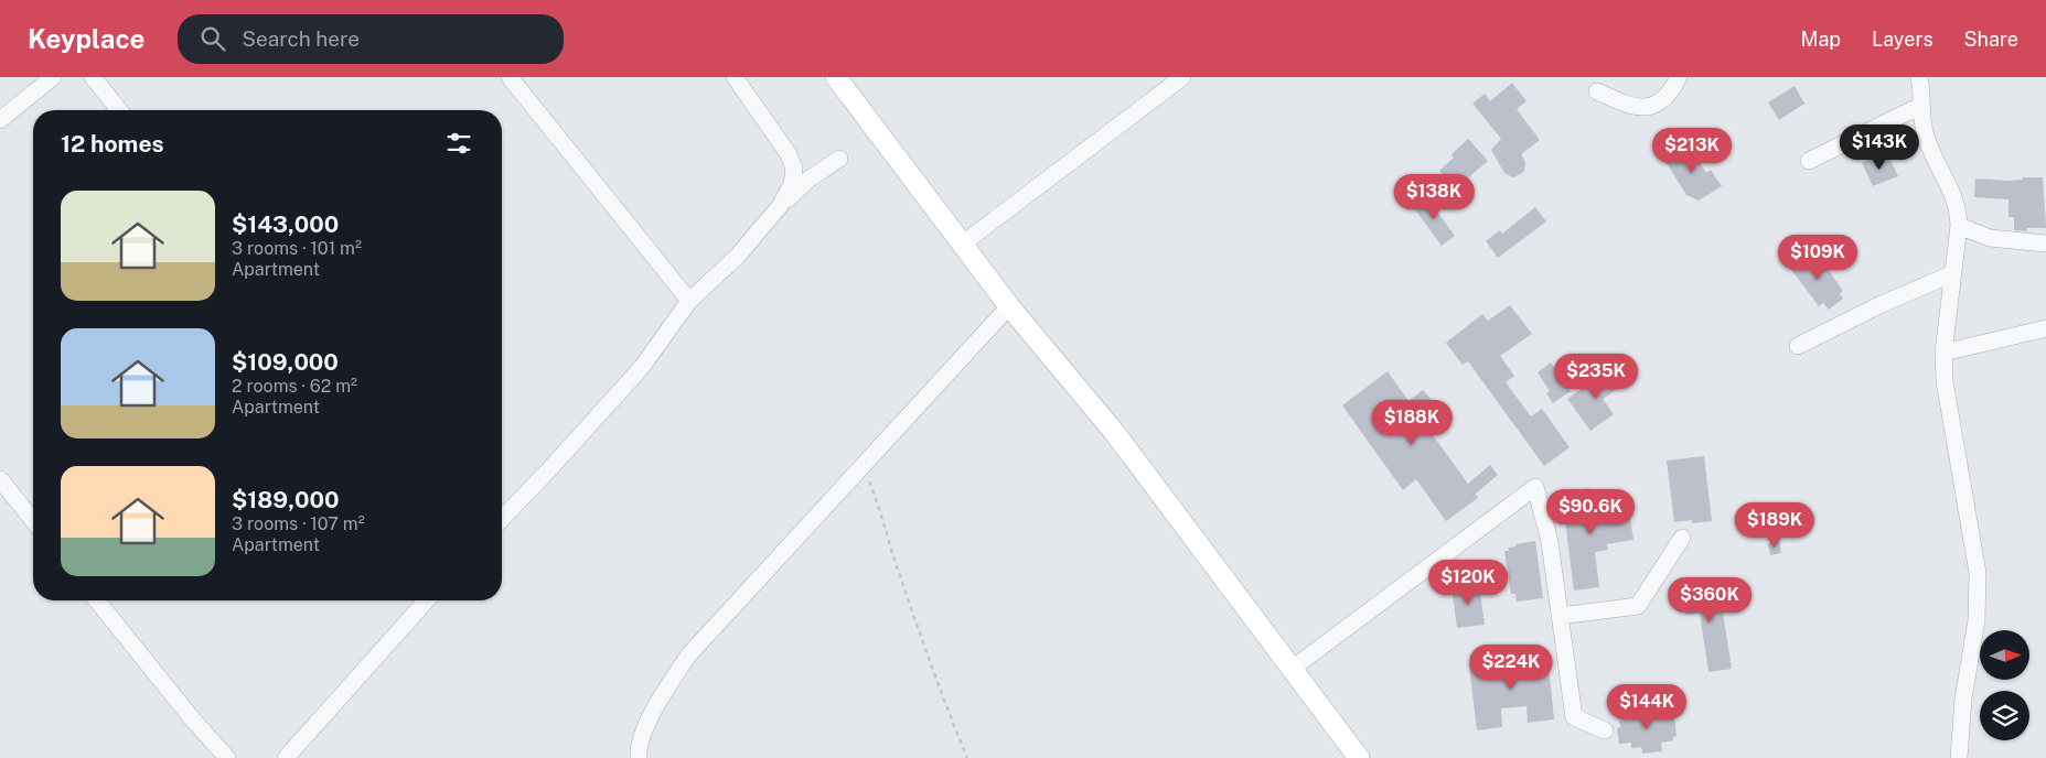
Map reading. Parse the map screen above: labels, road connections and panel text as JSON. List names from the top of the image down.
{
  "north": "right",
  "page": {
    "header": "Keyplace",
    "search": "Search here",
    "nav": ["Map", "Layers", "Share"],
    "heading": "12 homes",
    "price": [
      "$143K",
      "$213K",
      "$138K",
      "$109K",
      "$235K",
      "$188K",
      "$90.6K",
      "$189K",
      "$120K",
      "$360K",
      "$224K",
      "$144K"
    ],
    "list": [
      {
        "name": "$143,000",
        "note": "3 rooms · 101 m² · Apartment"
      },
      {
        "name": "$109,000",
        "note": "2 rooms · 62 m² · Apartment"
      },
      {
        "name": "$189,000",
        "note": "3 rooms · 107 m² · Apartment"
      }
    ]
  }
}
